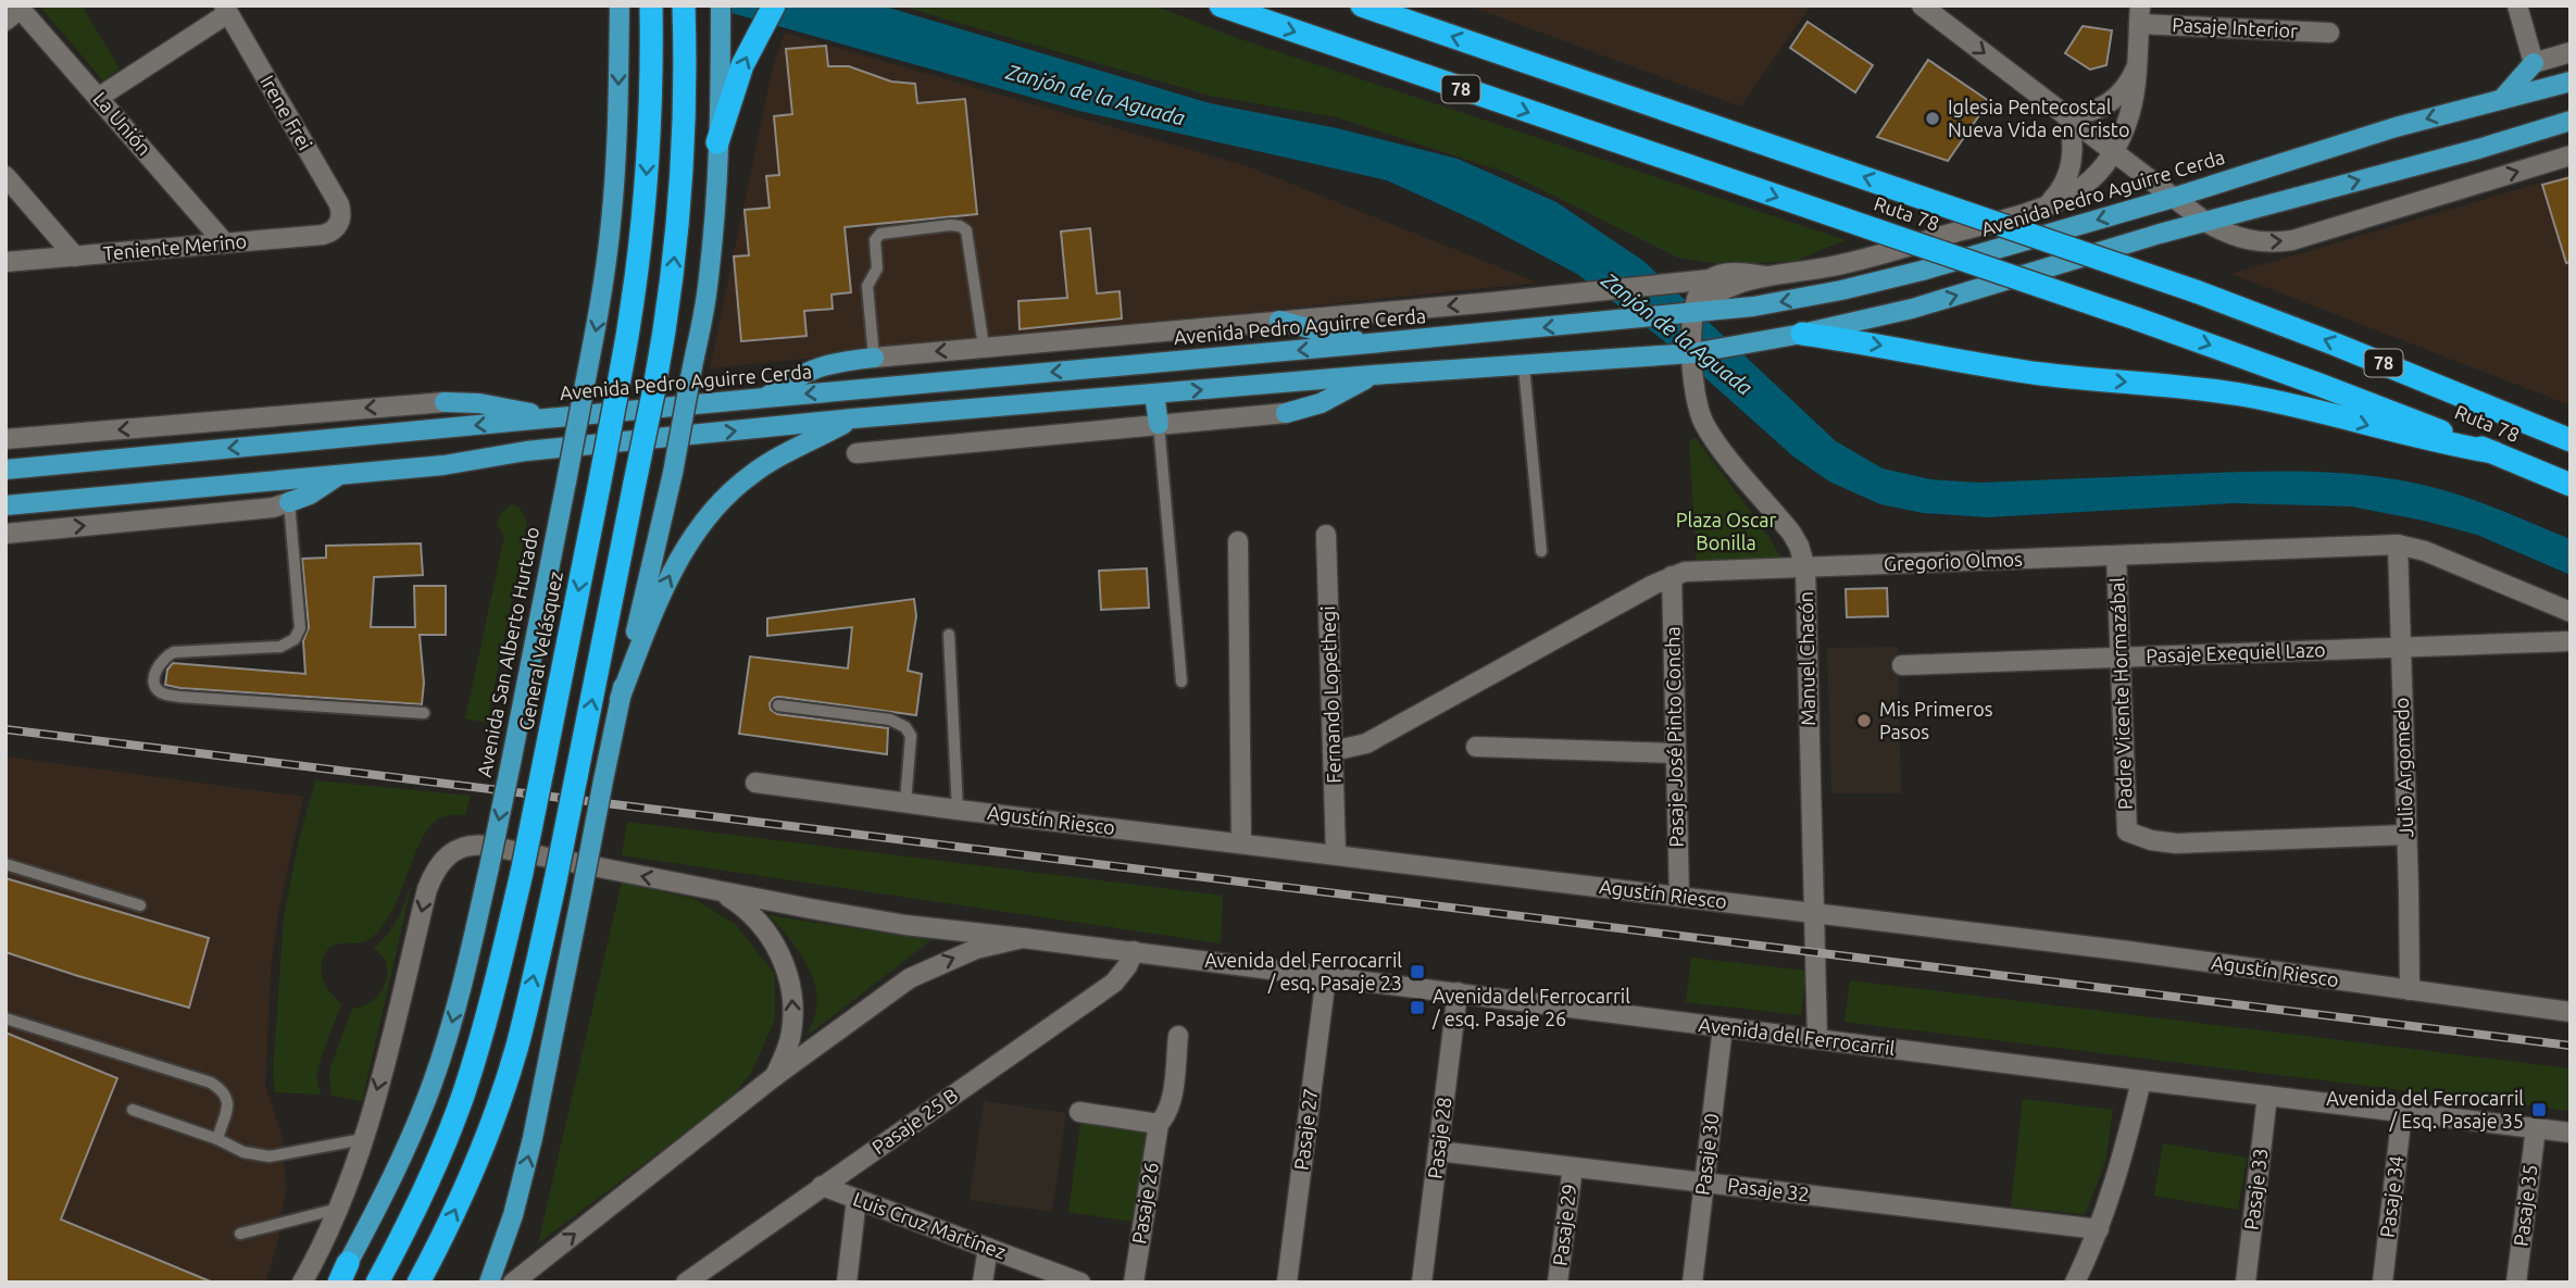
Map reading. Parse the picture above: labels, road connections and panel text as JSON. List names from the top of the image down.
{
  "streets": {
    "highway": ["78", "Ruta 78", "General Velásquez"],
    "main road": ["Avenida Pedro Aguirre Cerda", "Avenida San Alberto Hurtado"],
    "street": [
      "Pasaje Interior",
      "Irene Frei",
      "La Unión",
      "Teniente Merino",
      "Gregorio Olmos",
      "Pasaje Exequiel Lazo",
      "Manuel Chacón",
      "Padre Vicente Hormazábal",
      "Fernando Lopethegi",
      "Pasaje José Pinto Concha",
      "Julio Argomedo",
      "Agustín Riesco",
      "Avenida del Ferrocarril",
      "Pasaje 25 B",
      "Pasaje 27",
      "Pasaje 28",
      "Pasaje 30",
      "Pasaje 33",
      "Pasaje 32",
      "Pasaje 34",
      "Pasaje 26",
      "Pasaje 35",
      "Pasaje 29",
      "Luis Cruz Martínez"
    ]
  },
  "crossings": [
    ["Irene Frei", "Teniente Merino"],
    ["La Unión", "Teniente Merino"],
    ["Avenida Pedro Aguirre Cerda", "Manuel Chacón"],
    ["Gregorio Olmos", "Manuel Chacón"],
    ["Gregorio Olmos", "Padre Vicente Hormazábal"],
    ["Gregorio Olmos", "Fernando Lopethegi"],
    ["Gregorio Olmos", "Pasaje José Pinto Concha"],
    ["Gregorio Olmos", "Julio Argomedo"],
    ["Pasaje Exequiel Lazo", "Padre Vicente Hormazábal"],
    ["Pasaje Exequiel Lazo", "Julio Argomedo"],
    ["Manuel Chacón", "Agustín Riesco"],
    ["Manuel Chacón", "Avenida del Ferrocarril"],
    ["Padre Vicente Hormazábal", "Julio Argomedo"],
    ["Fernando Lopethegi", "Agustín Riesco"],
    ["Pasaje José Pinto Concha", "Agustín Riesco"],
    ["Julio Argomedo", "Agustín Riesco"],
    ["Avenida del Ferrocarril", "Pasaje 25 B"],
    ["Avenida del Ferrocarril", "Pasaje 27"],
    ["Avenida del Ferrocarril", "Pasaje 28"],
    ["Avenida del Ferrocarril", "Pasaje 30"],
    ["Avenida del Ferrocarril", "Pasaje 33"],
    ["Avenida del Ferrocarril", "Pasaje 34"],
    ["Avenida del Ferrocarril", "Pasaje 35"],
    ["Pasaje 25 B", "Luis Cruz Martínez"],
    ["Pasaje 28", "Pasaje 32"],
    ["Pasaje 30", "Pasaje 32"],
    ["Pasaje 32", "Pasaje 29"]
  ],
  "water": ["Zanjón de la Aguada"],
  "parks": ["Plaza Oscar Bonilla"],
  "places": {
    "other": ["Iglesia Pentecostal Nueva Vida en Cristo", "Mis Primeros Pasos"],
    "transit": ["Avenida del Ferrocarril / esq. Pasaje 23", "Avenida del Ferrocarril / esq. Pasaje 26", "Avenida del Ferrocarril / Esq. Pasaje 35"]
  }
}
